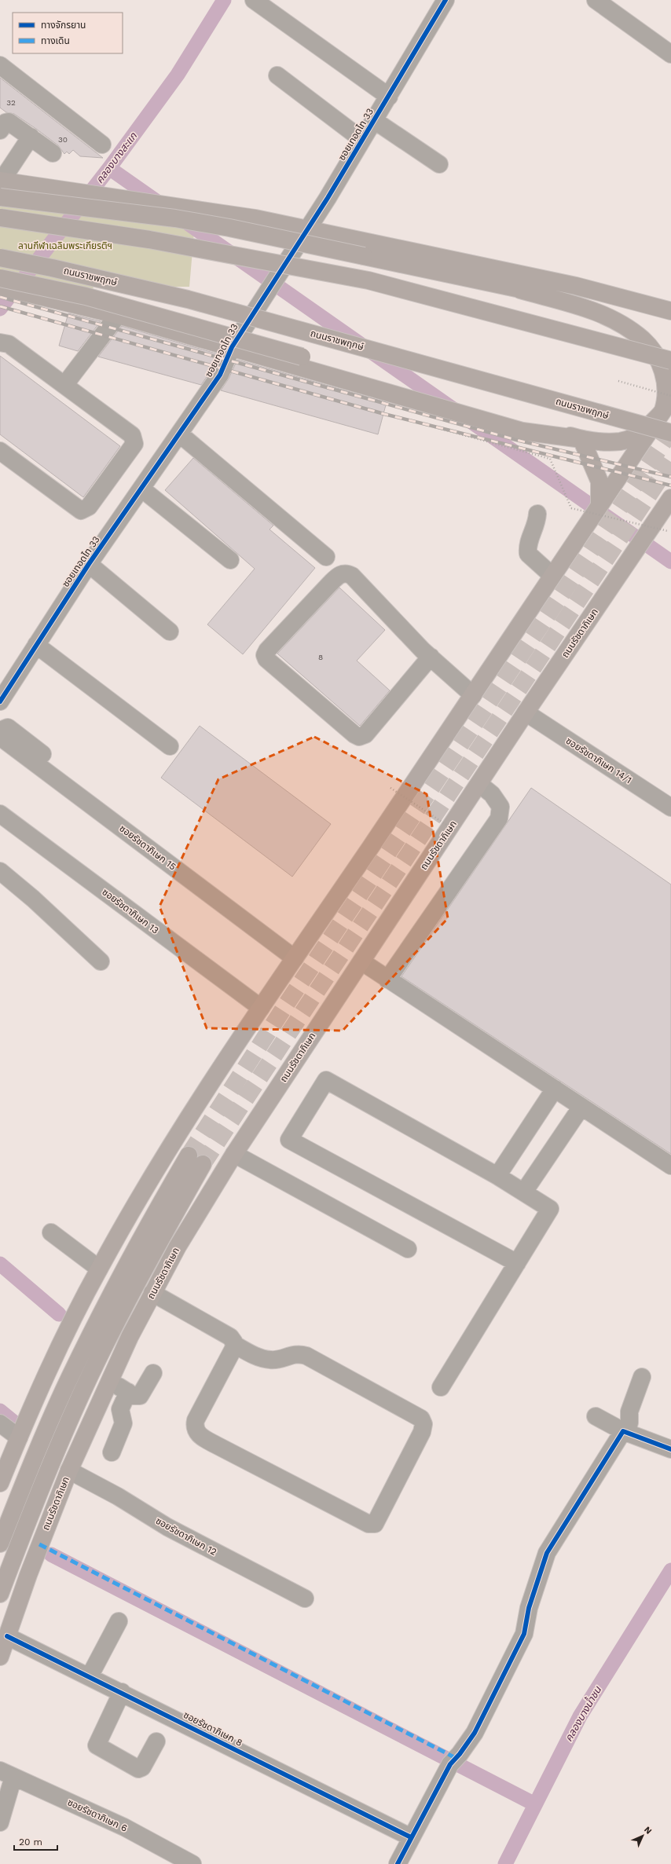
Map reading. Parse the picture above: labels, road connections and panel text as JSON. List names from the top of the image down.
{
  "streets": {
    "main road": ["ถนนราชพฤกษ์", "ถนนรัชดาภิเษก"],
    "street": [
      "ซอยเทอดไท 33",
      "ซอยรัชดาภิเษก 14/1",
      "ซอยรัชดาภิเษก 15",
      "ซอยรัชดาภิเษก 13",
      "ซอยรัชดาภิเษก 12",
      "ซอยรัชดาภิเษก 8",
      "ซอยรัชดาภิเษก 6"
    ]
  },
  "crossings": [
    ["ถนนรัชดาภิเษก", "ซอยรัชดาภิเษก 14/1"],
    ["ถนนรัชดาภิเษก", "ซอยรัชดาภิเษก 12"],
    ["ถนนรัชดาภิเษก", "ซอยรัชดาภิเษก 8"]
  ],
  "water": ["คลองบางสะแก", "คลองบางน้ำชน"],
  "parks": ["ลานกีฬาเฉลิมพระเกียรติฯ"],
  "house_numbers": ["32", "30", "8"],
  "legend": ["ทางจักรยาน", "ทางเดิน"],
  "scale_bar": "20 m",
  "north": "top right"
}
